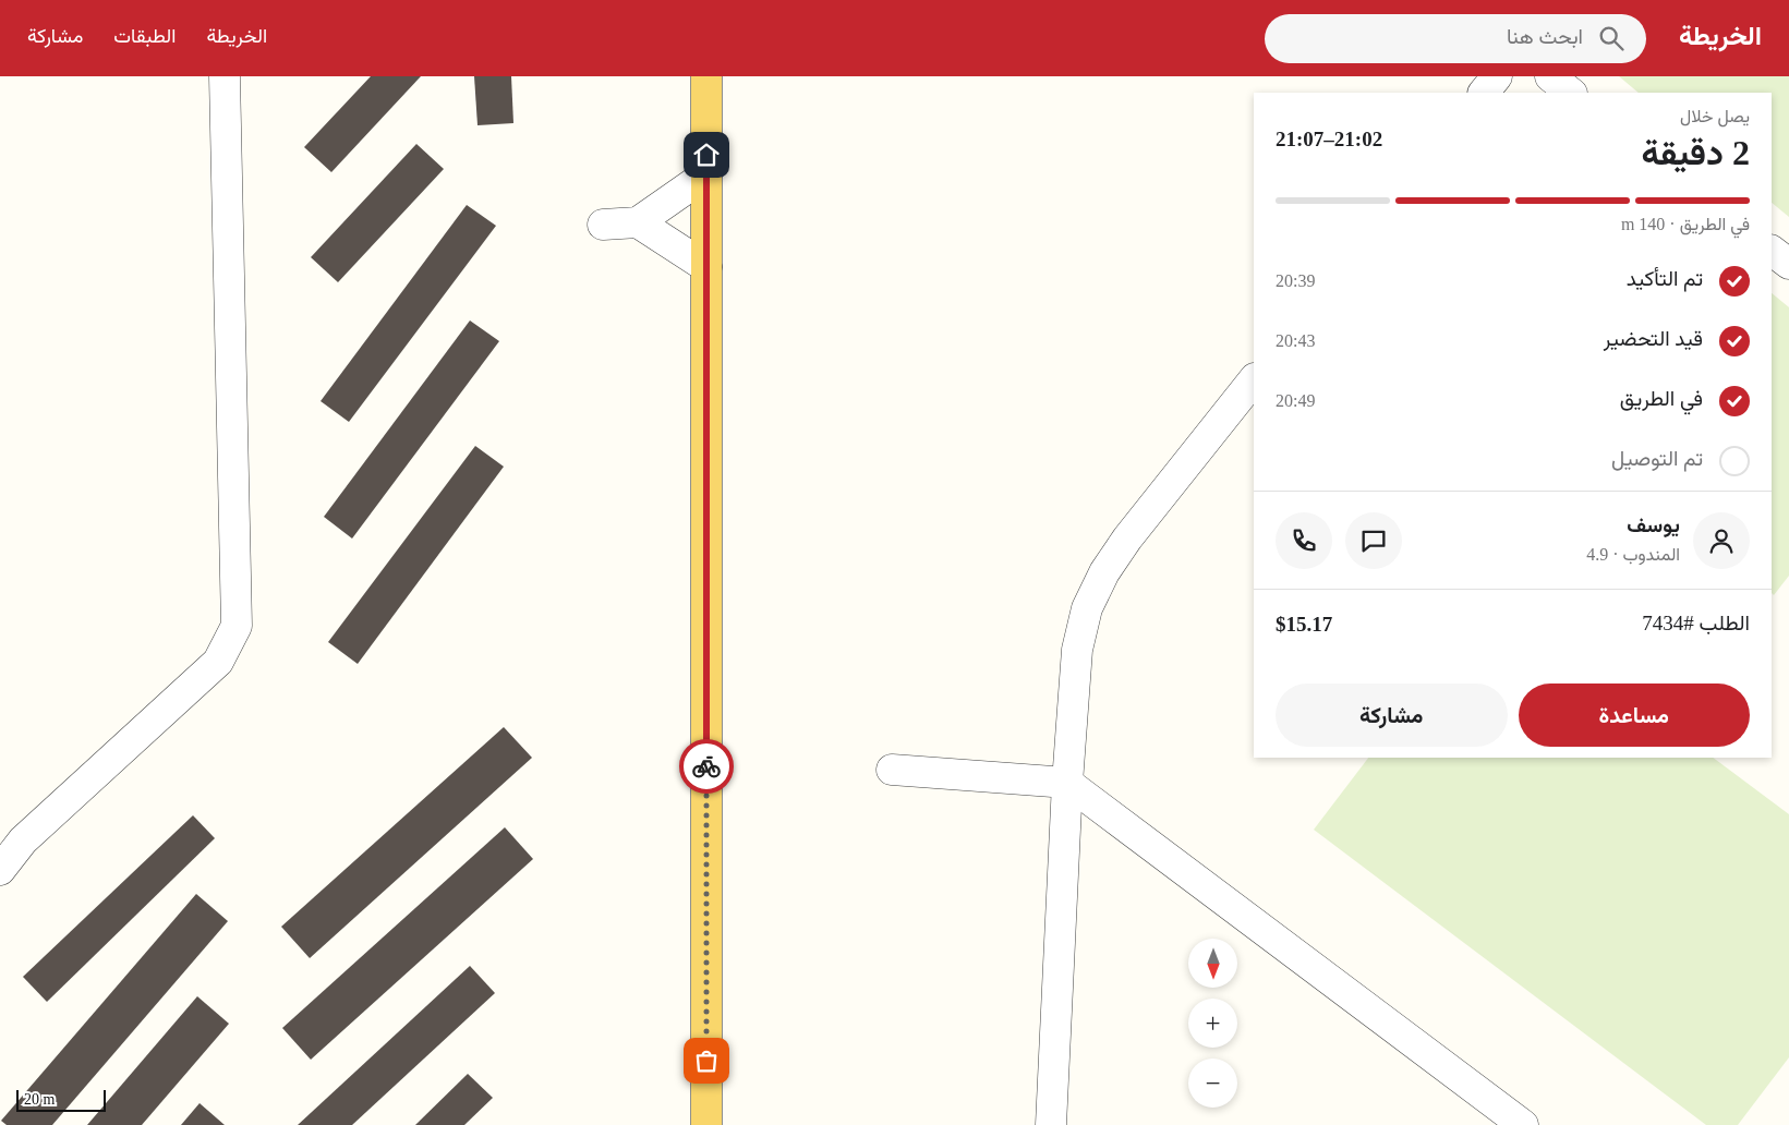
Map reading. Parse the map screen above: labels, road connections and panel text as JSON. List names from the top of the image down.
{
  "scale_bar": "20 m",
  "north": "bottom",
  "page": {
    "header": "الخريطة",
    "search": "ابحث هنا",
    "nav": ["الخريطة", "الطبقات", "مشاركة"],
    "heading": ["2 دقيقة", "يصل خلال", "21:02–21:07"],
    "panel": [
      "يوسف",
      "المندوب · 4.9",
      "الطلب #7434",
      "$15.17"
    ],
    "bar": "في الطريق · 140 m",
    "list": [
      ["تم التأكيد", "20:39"],
      ["قيد التحضير", "20:43"],
      ["في الطريق", "20:49"],
      "تم التوصيل"
    ],
    "buttons": ["مساعدة", "مشاركة"],
    "map_buttons": ["+", "−"],
    "scale": "20 m"
  }
}
